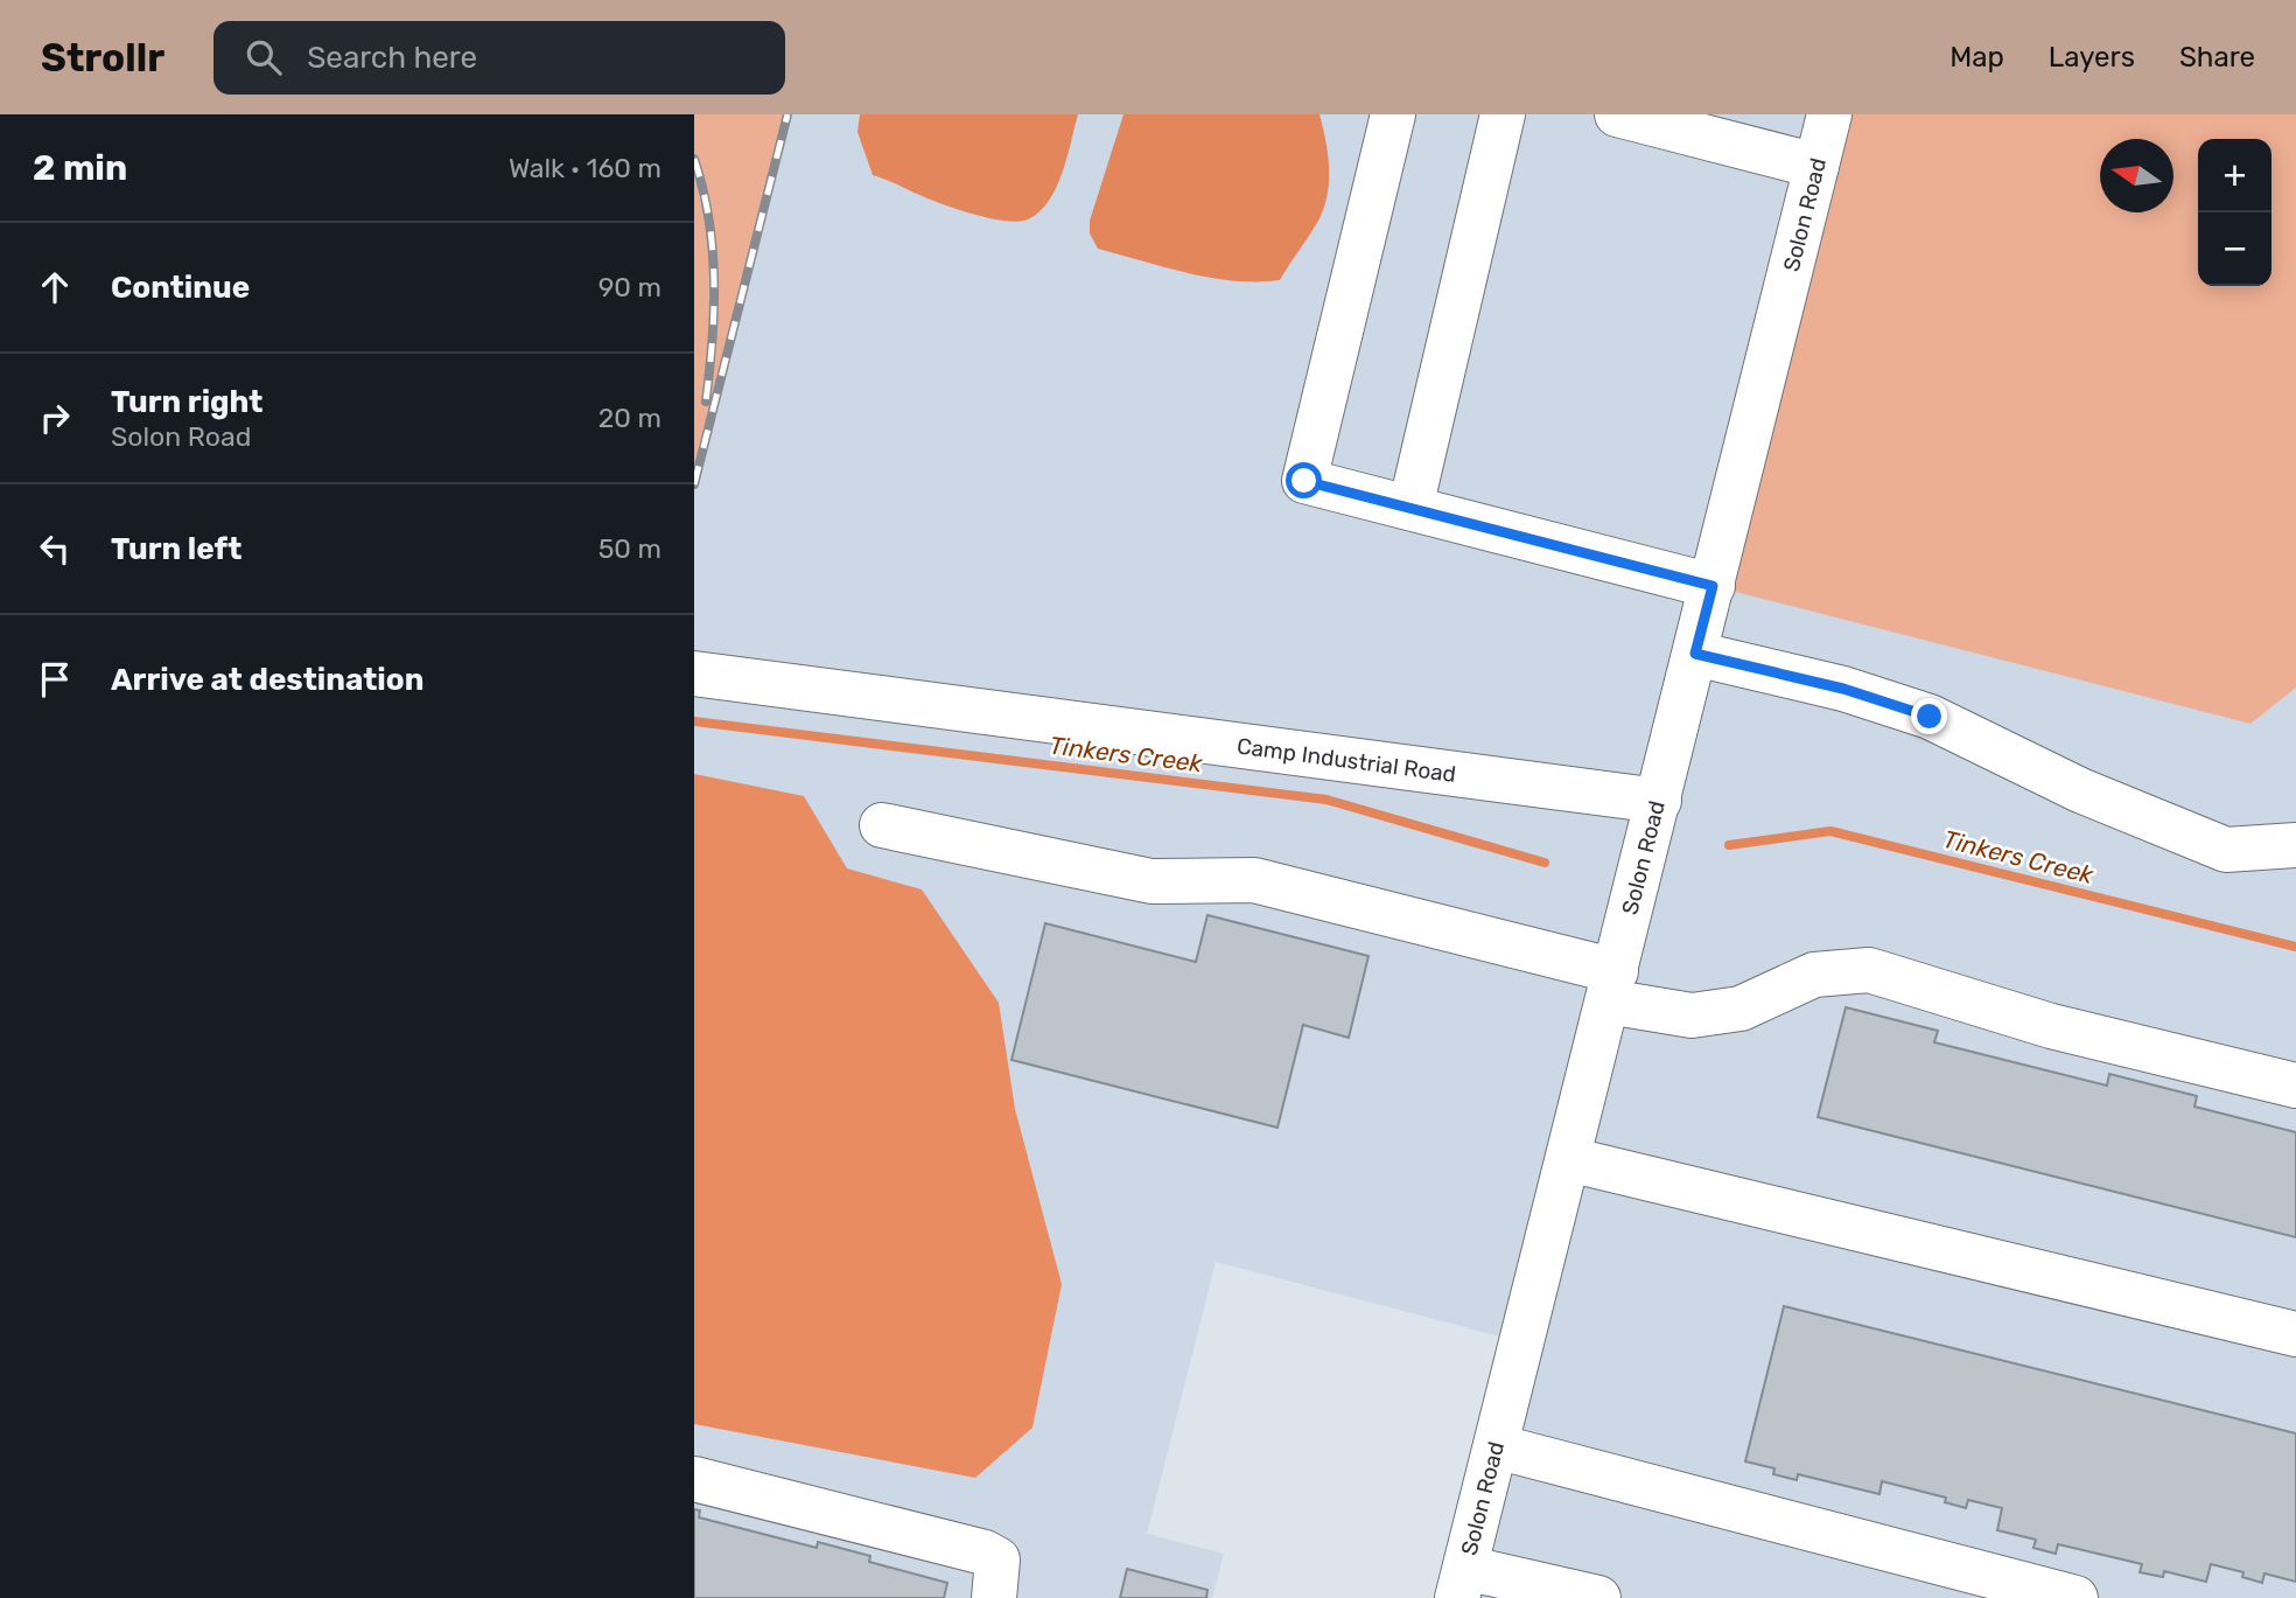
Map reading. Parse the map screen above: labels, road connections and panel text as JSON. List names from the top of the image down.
{
  "streets": {
    "street": ["Solon Road", "Camp Industrial Road"]
  },
  "crossings": [
    ["Solon Road", "Camp Industrial Road"]
  ],
  "water": ["Tinkers Creek"],
  "north": "left",
  "page": {
    "header": "Strollr",
    "search": "Search here",
    "nav": ["Map", "Layers", "Share"],
    "heading": ["2 min", "Walk · 160 m"],
    "map_buttons": ["+", "−"],
    "list": [
      ["Continue", "90 m"],
      ["Turn right", "Solon Road", "20 m"],
      ["Turn left", "50 m"],
      "Arrive at destination"
    ]
  }
}
